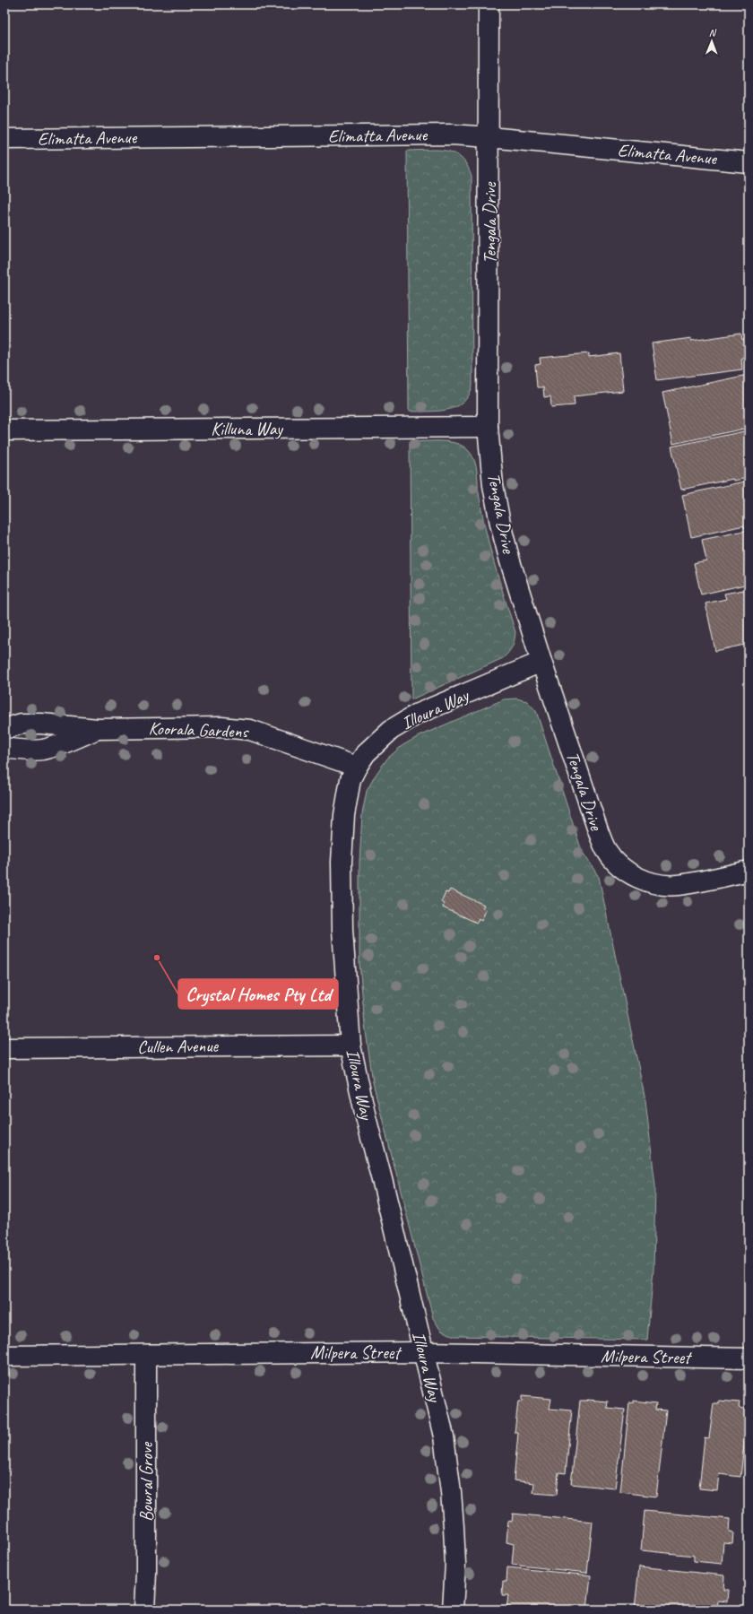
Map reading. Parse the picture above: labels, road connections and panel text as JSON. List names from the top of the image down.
{
  "streets": {
    "street": [
      "Elimatta Avenue",
      "Tengala Drive",
      "Killuna Way",
      "Illoura Way",
      "Koorala Gardens",
      "Cullen Avenue",
      "Milpera Street",
      "Bowral Grove"
    ]
  },
  "crossings": [
    ["Elimatta Avenue", "Tengala Drive"],
    ["Tengala Drive", "Killuna Way"],
    ["Tengala Drive", "Illoura Way"],
    ["Illoura Way", "Koorala Gardens"],
    ["Illoura Way", "Cullen Avenue"],
    ["Illoura Way", "Milpera Street"],
    ["Milpera Street", "Bowral Grove"]
  ],
  "places": ["Crystal Homes Pty Ltd"],
  "north": "top"
}
